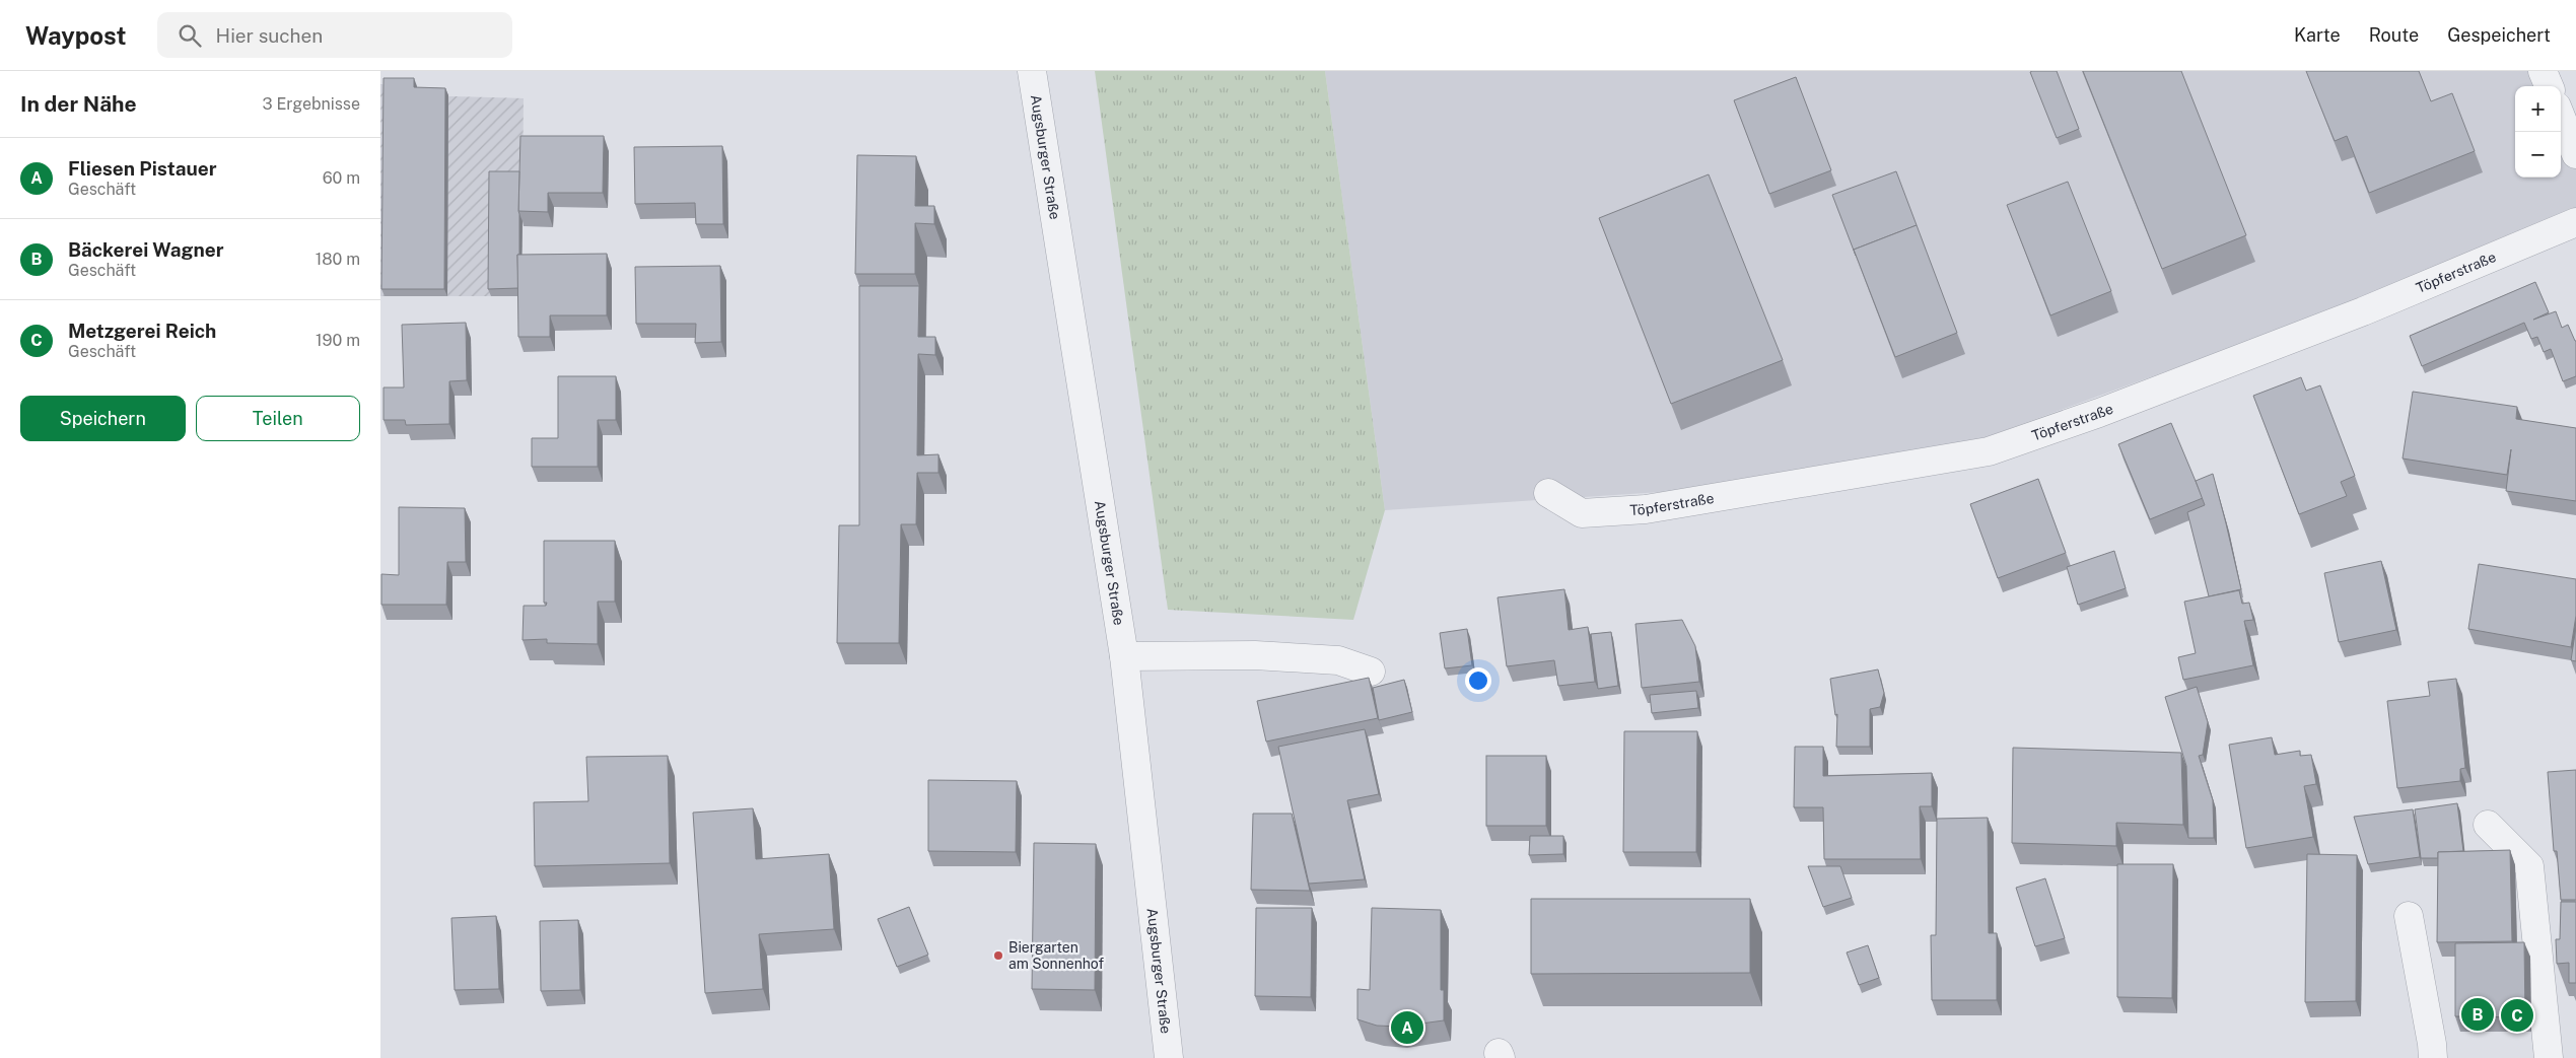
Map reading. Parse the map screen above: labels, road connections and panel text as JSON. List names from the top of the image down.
{
  "streets": {
    "street": ["Augsburger Straße", "Töpferstraße"]
  },
  "places": ["Biergarten am Sonnenhof"],
  "page": {
    "header": "Waypost",
    "search": "Hier suchen",
    "nav": ["Karte", "Route", "Gespeichert"],
    "heading": ["In der Nähe", "3 Ergebnisse"],
    "map_buttons": ["+", "−"],
    "list": [
      {
        "mark": "A",
        "name": "Fliesen Pistauer",
        "note": "Geschäft",
        "value": "60 m"
      },
      {
        "mark": "B",
        "name": "Bäckerei Wagner",
        "note": "Geschäft",
        "value": "180 m"
      },
      {
        "mark": "C",
        "name": "Metzgerei Reich",
        "note": "Geschäft",
        "value": "190 m"
      }
    ],
    "buttons": ["Speichern", "Teilen"],
    "pins": ["B", "C", "A"]
  }
}
